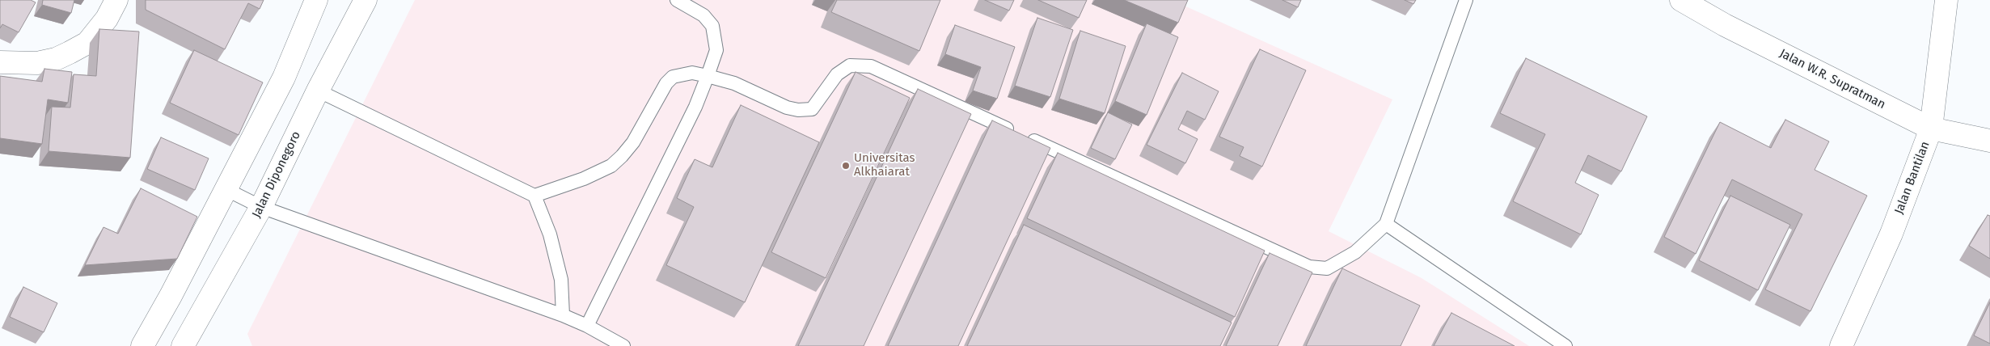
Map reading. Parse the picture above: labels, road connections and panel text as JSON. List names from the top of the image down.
{
  "streets": {
    "main road": ["Jalan W.R. Supratman", "Jalan Diponegoro", "Jalan Bantilan"]
  },
  "crossings": [
    ["Jalan W.R. Supratman", "Jalan Bantilan"]
  ],
  "places": ["Universitas Alkhaiarat"]
}
